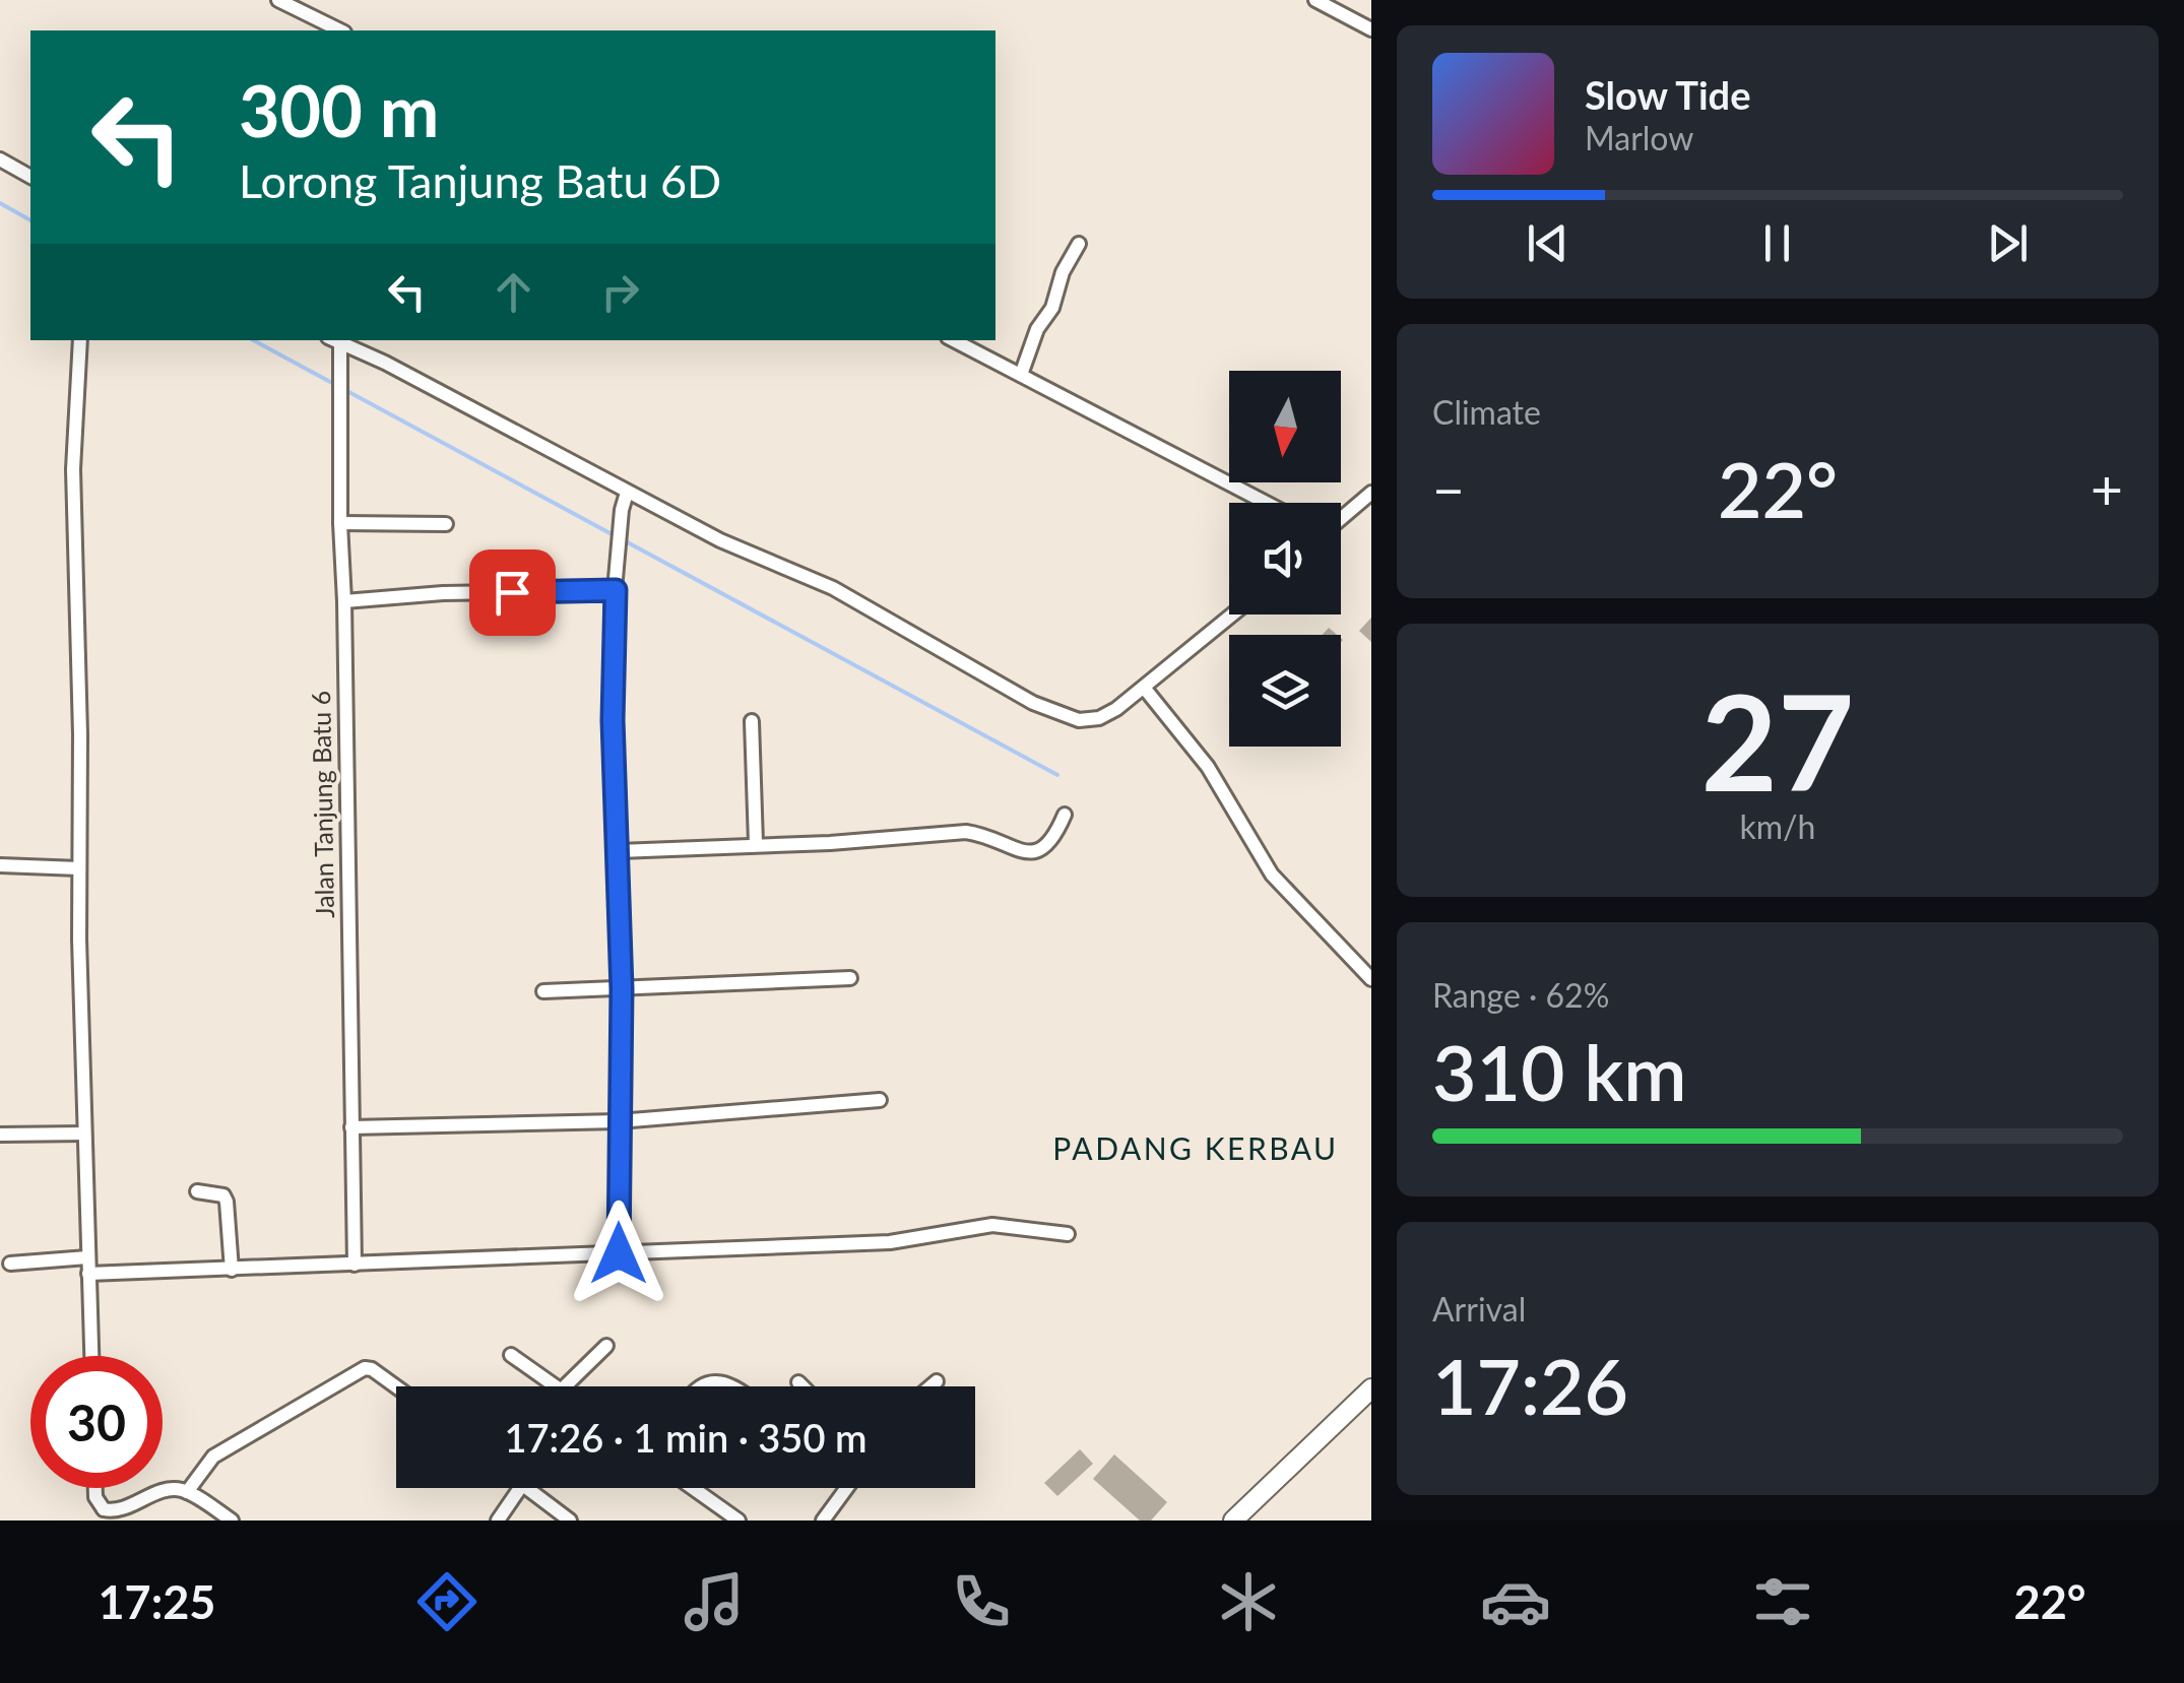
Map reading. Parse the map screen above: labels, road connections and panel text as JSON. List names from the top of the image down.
{
  "streets": {
    "street": ["Jalan Tanjung Batu 6"]
  },
  "districts": ["PADANG KERBAU"],
  "north": "bottom",
  "page": {
    "turn": ["300 m", "Lorong Tanjung Batu 6D"],
    "song": ["Slow Tide", "Marlow"],
    "tile": [
      "Climate",
      ["27", "km/h"],
      ["Range · 62%", "310 km"],
      ["Arrival", "17:26"]
    ],
    "heat": ["−", "22°", "+"],
    "limit": "30",
    "trip": "17:26 · 1 min · 350 m",
    "tabs": ["17:25", "22°"]
  }
}
